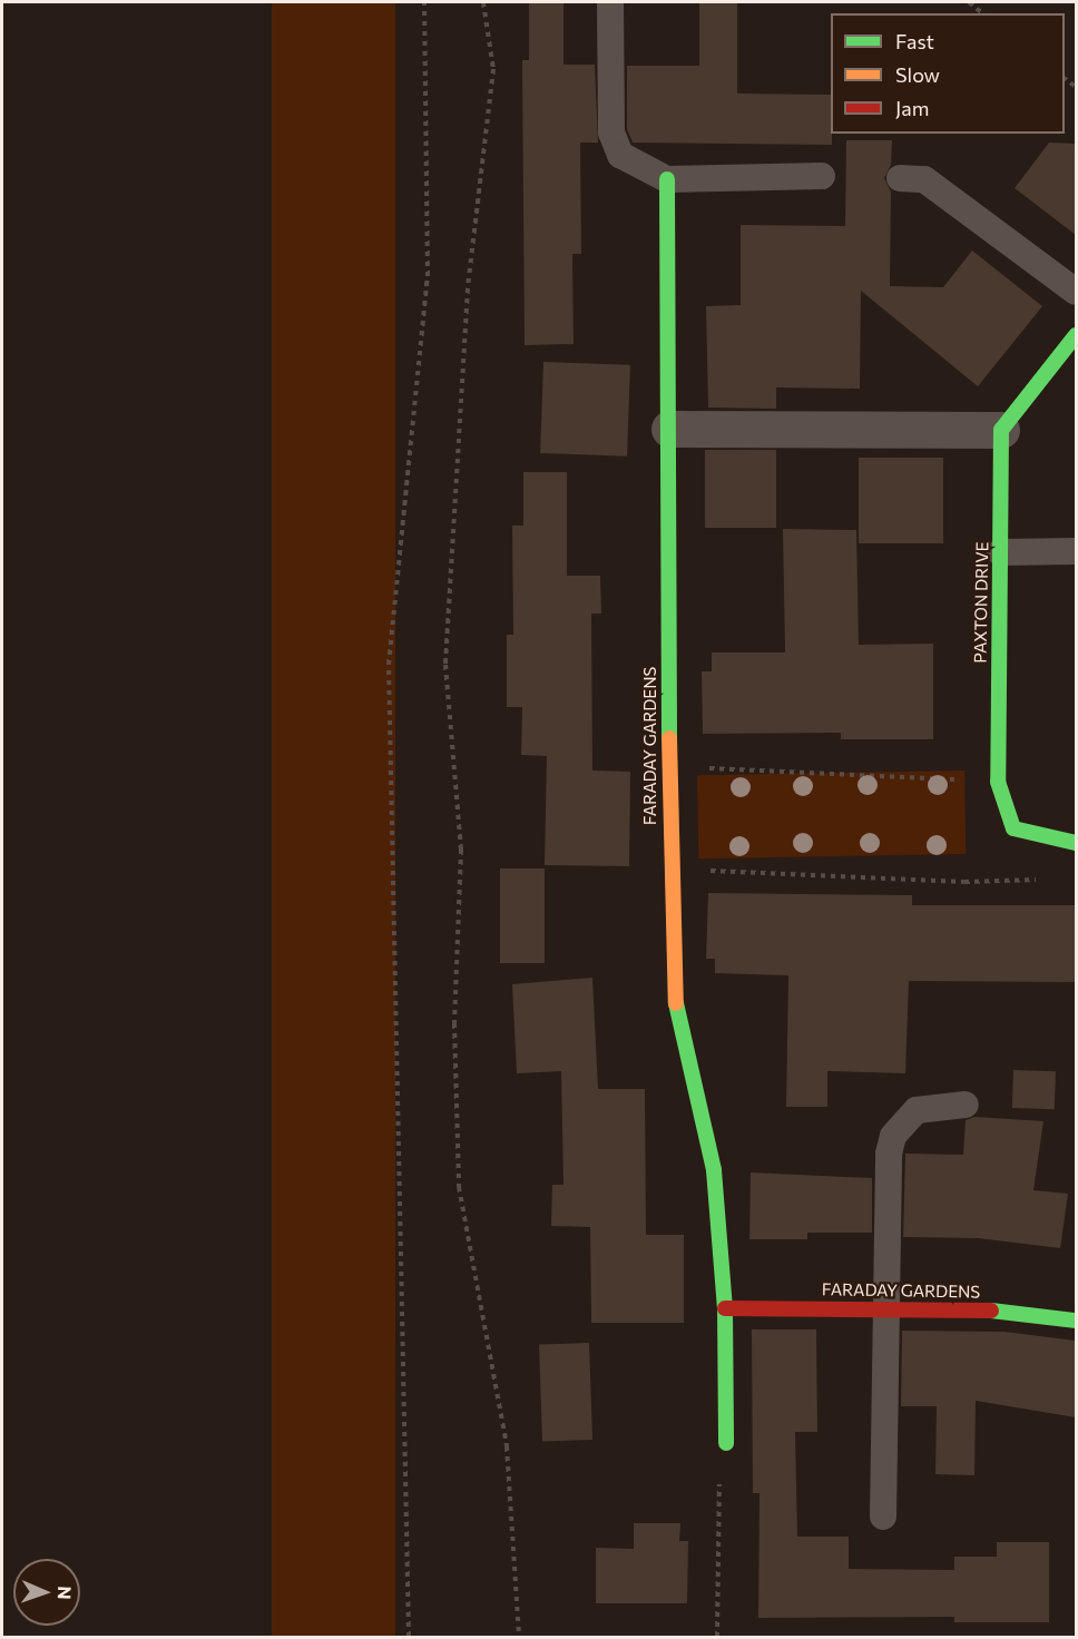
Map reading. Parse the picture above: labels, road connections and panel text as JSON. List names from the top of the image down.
{
  "streets": {
    "street": ["PAXTON DRIVE", "FARADAY GARDENS"]
  },
  "legend": ["Fast", "Slow", "Jam"],
  "north": "right"
}
